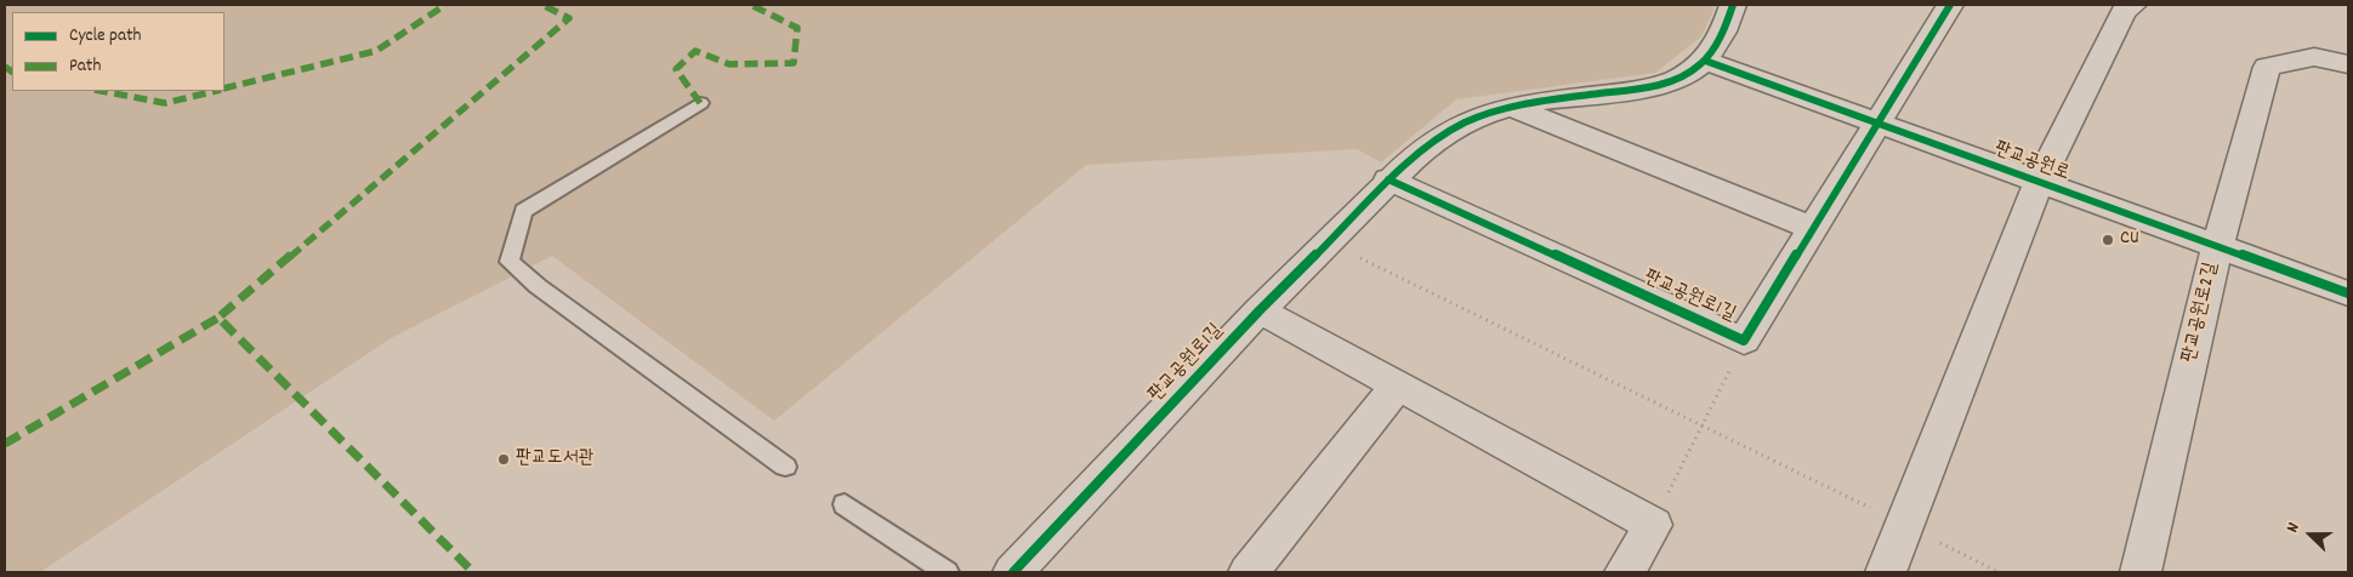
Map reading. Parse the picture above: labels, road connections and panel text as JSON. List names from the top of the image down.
{
  "streets": {
    "street": ["판교공원로", "판교공원로1길", "판교공원로2길"]
  },
  "crossings": [
    ["판교공원로", "판교공원로1길"],
    ["판교공원로", "판교공원로2길"]
  ],
  "places": ["CU", "판교도서관"],
  "legend": ["Cycle path", "Path"],
  "north": "left"
}
